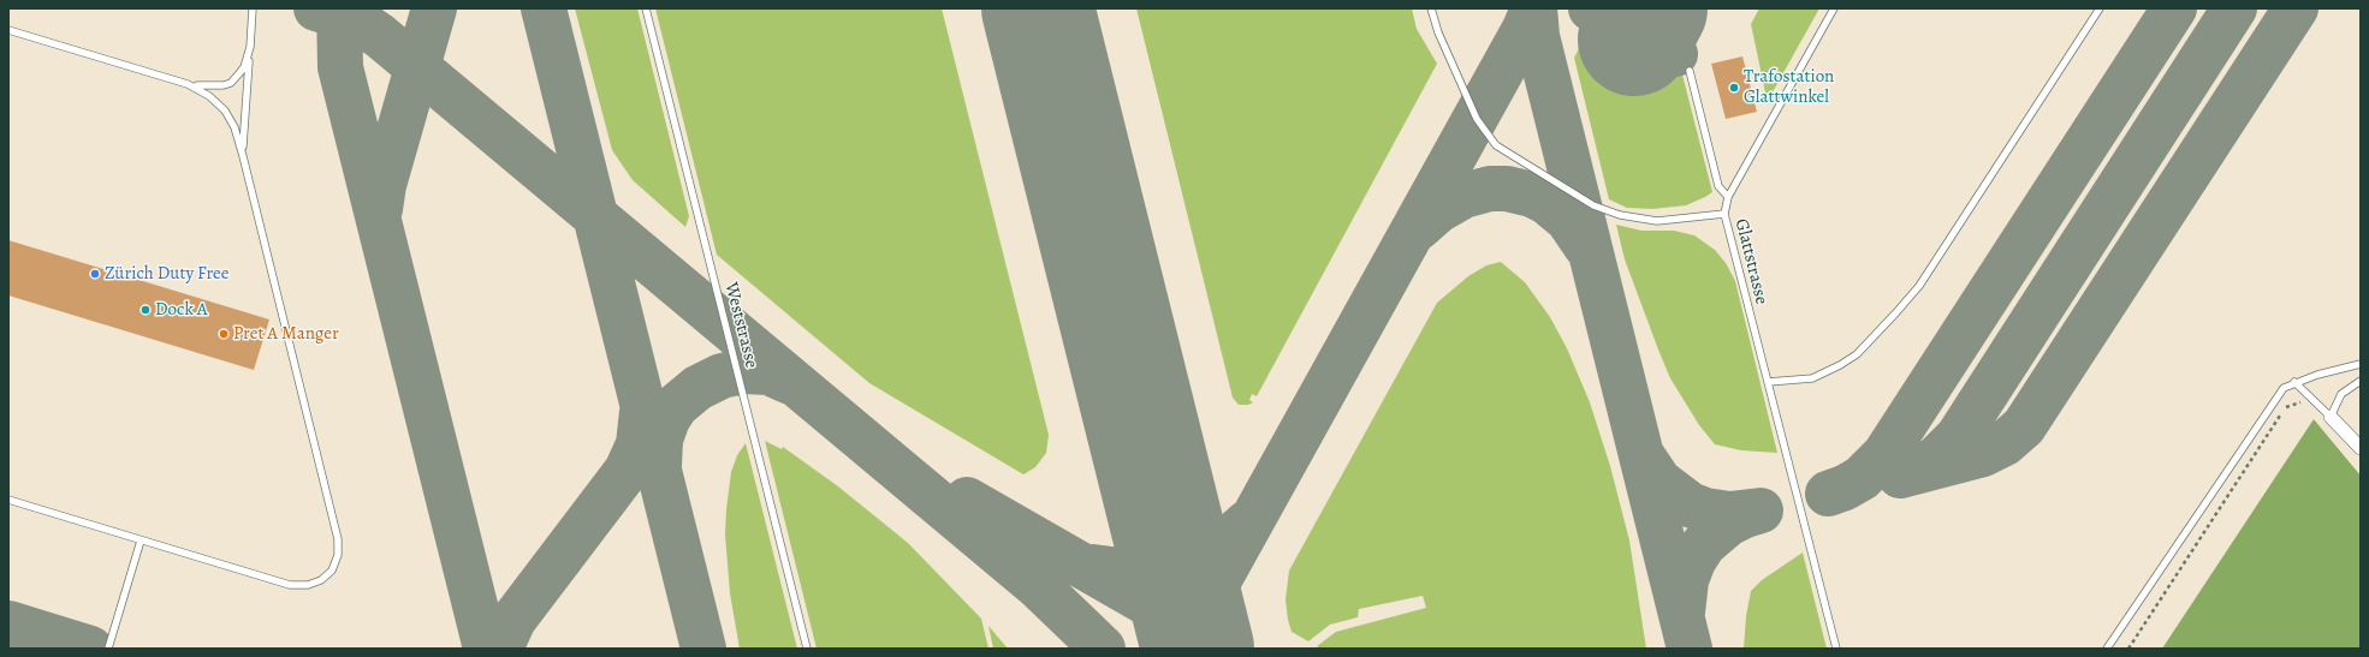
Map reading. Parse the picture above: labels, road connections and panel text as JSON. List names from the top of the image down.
{
  "streets": {
    "lane": ["Glattstrasse", "Weststrasse"]
  },
  "places": [
    "Trafostation Glattwinkel",
    "Zürich Duty Free",
    "Dock A",
    "Pret A Manger"
  ]
}
